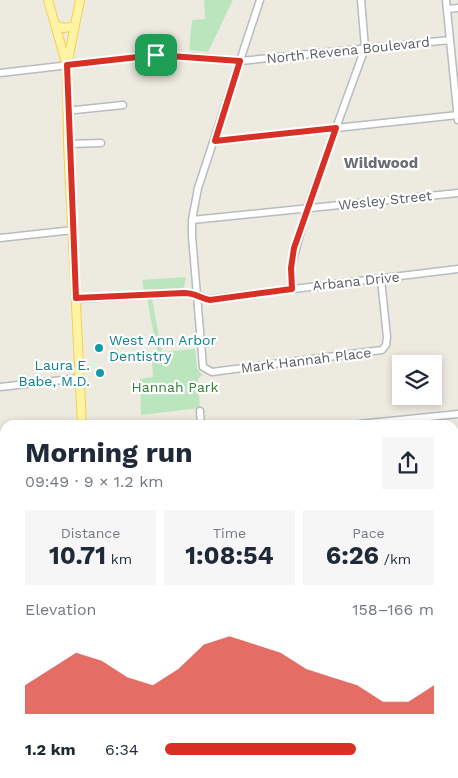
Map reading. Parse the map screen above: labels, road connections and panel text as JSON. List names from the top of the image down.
{
  "streets": {
    "street": [
      "North Revena Boulevard",
      "Wesley Street",
      "Arbana Drive",
      "Mark Hannah Place"
    ]
  },
  "crossings": [
    ["Arbana Drive", "Mark Hannah Place"]
  ],
  "districts": ["Wildwood"],
  "parks": ["Hannah Park"],
  "places": ["West Ann Arbor Dentistry", "Laura E. Babe, M.D."],
  "page": {
    "heading": ["Morning run", "09:49 · 9 × 1.2 km"],
    "stats": [
      ["Distance", "10.71 km"],
      ["Time", "1:08:54"],
      ["Pace", "6:26 /km"]
    ],
    "chart": ["Elevation", "158–166 m"],
    "list": [
      {
        "name": "1.2 km",
        "note": "6:34"
      }
    ]
  }
}
